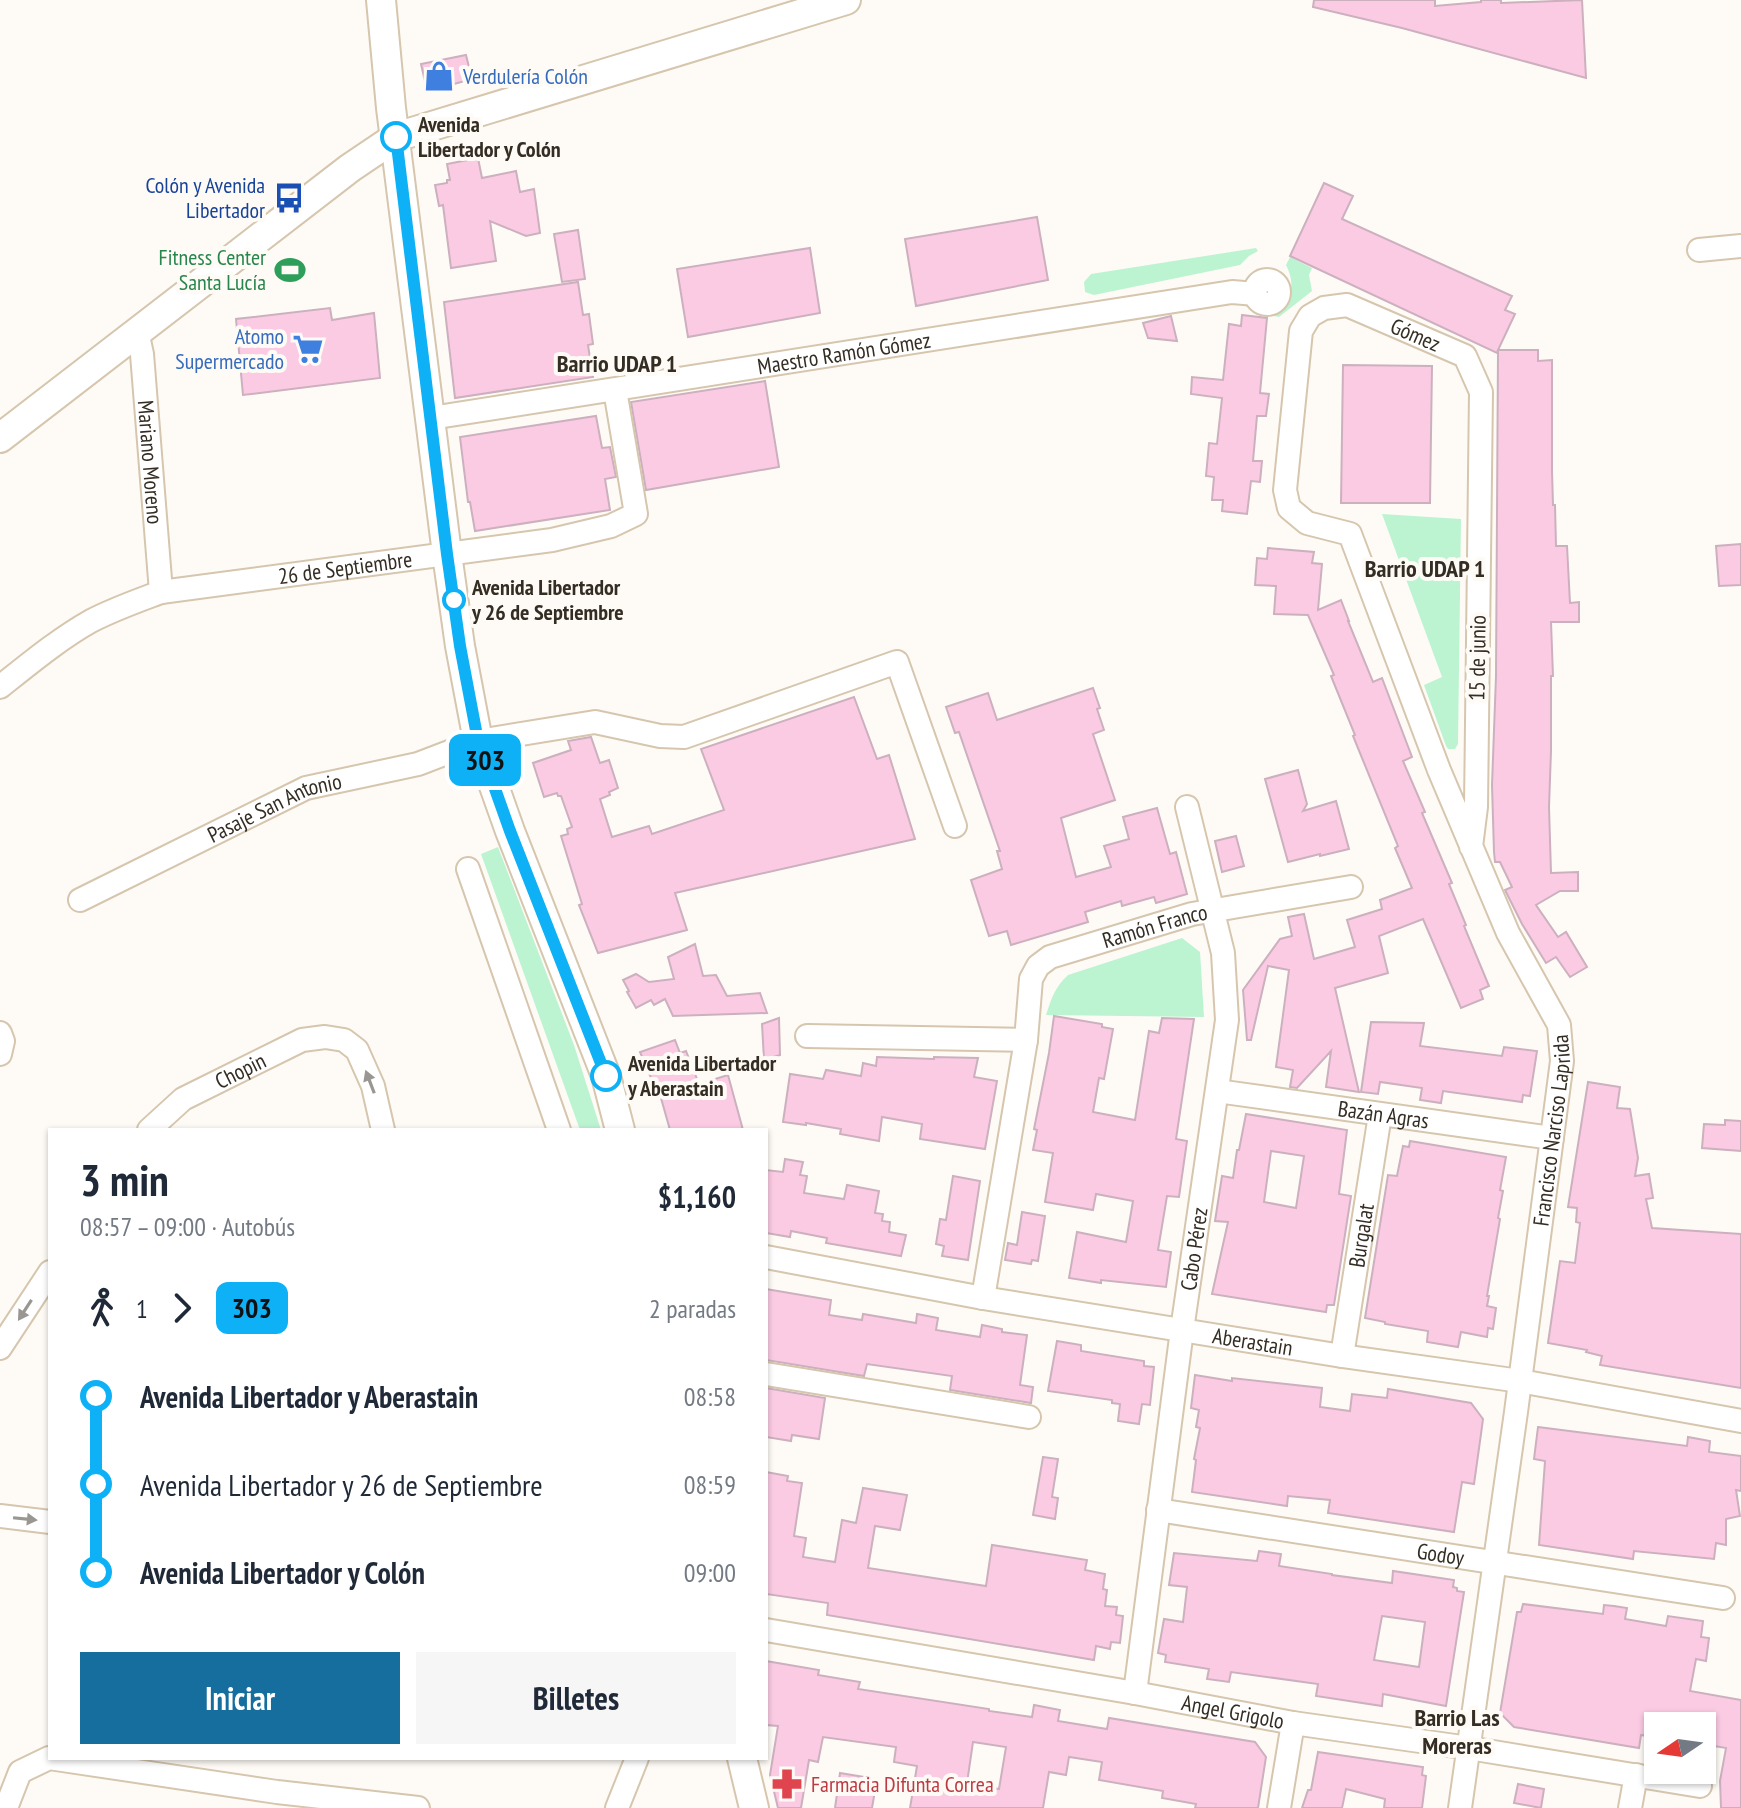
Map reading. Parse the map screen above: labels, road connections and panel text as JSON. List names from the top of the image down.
{
  "streets": {
    "street": [
      "Gómez",
      "Maestro Ramón Gómez",
      "Mariano Moreno",
      "26 de Septiembre",
      "15 de junio",
      "Pasaje San Antonio",
      "Ramón Franco",
      "Chopin",
      "Bazán Agras",
      "Francisco Narciso Laprida",
      "Burgalat",
      "Cabo Pérez",
      "Aberastain",
      "Godoy",
      "Angel Grigolo"
    ]
  },
  "crossings": [
    ["Gómez", "15 de junio"],
    ["Gómez", "Francisco Narciso Laprida"],
    ["Maestro Ramón Gómez", "26 de Septiembre"],
    ["Mariano Moreno", "26 de Septiembre"],
    ["15 de junio", "Francisco Narciso Laprida"],
    ["Ramón Franco", "Cabo Pérez"],
    ["Ramón Franco", "Aberastain"],
    ["Bazán Agras", "Francisco Narciso Laprida"],
    ["Bazán Agras", "Burgalat"],
    ["Bazán Agras", "Cabo Pérez"],
    ["Francisco Narciso Laprida", "Aberastain"],
    ["Francisco Narciso Laprida", "Godoy"],
    ["Francisco Narciso Laprida", "Angel Grigolo"],
    ["Burgalat", "Aberastain"],
    ["Cabo Pérez", "Aberastain"],
    ["Cabo Pérez", "Godoy"],
    ["Cabo Pérez", "Angel Grigolo"]
  ],
  "districts": ["Barrio UDAP 1", "Barrio UDAP 1", "Barrio Las Moreras"],
  "places": {
    "shop": ["Verdulería Colón"],
    "other": ["Avenida Libertador y Colón", "Avenida Libertador y 26 de Septiembre", "Avenida Libertador y Aberastain"],
    "bus stop": ["Colón y Avenida Libertador"],
    "sports": ["Fitness Center Santa Lucía"],
    "supermarket": ["Atomo Supermercado"],
    "pharmacy": ["Farmacia Difunta Correa"]
  },
  "lines": ["bus line 303"],
  "north": "left",
  "page": {
    "on_map": "303",
    "heading": ["3 min", "08:57 – 09:00 · Autobús", "$1,160"],
    "legs": ["1", "303", "2 paradas"],
    "list": [
      {
        "name": "Avenida Libertador y Aberastain",
        "value": "08:58"
      },
      {
        "name": "Avenida Libertador y 26 de Septiembre",
        "value": "08:59"
      },
      {
        "name": "Avenida Libertador y Colón",
        "value": "09:00"
      }
    ],
    "buttons": ["Iniciar", "Billetes"]
  }
}
